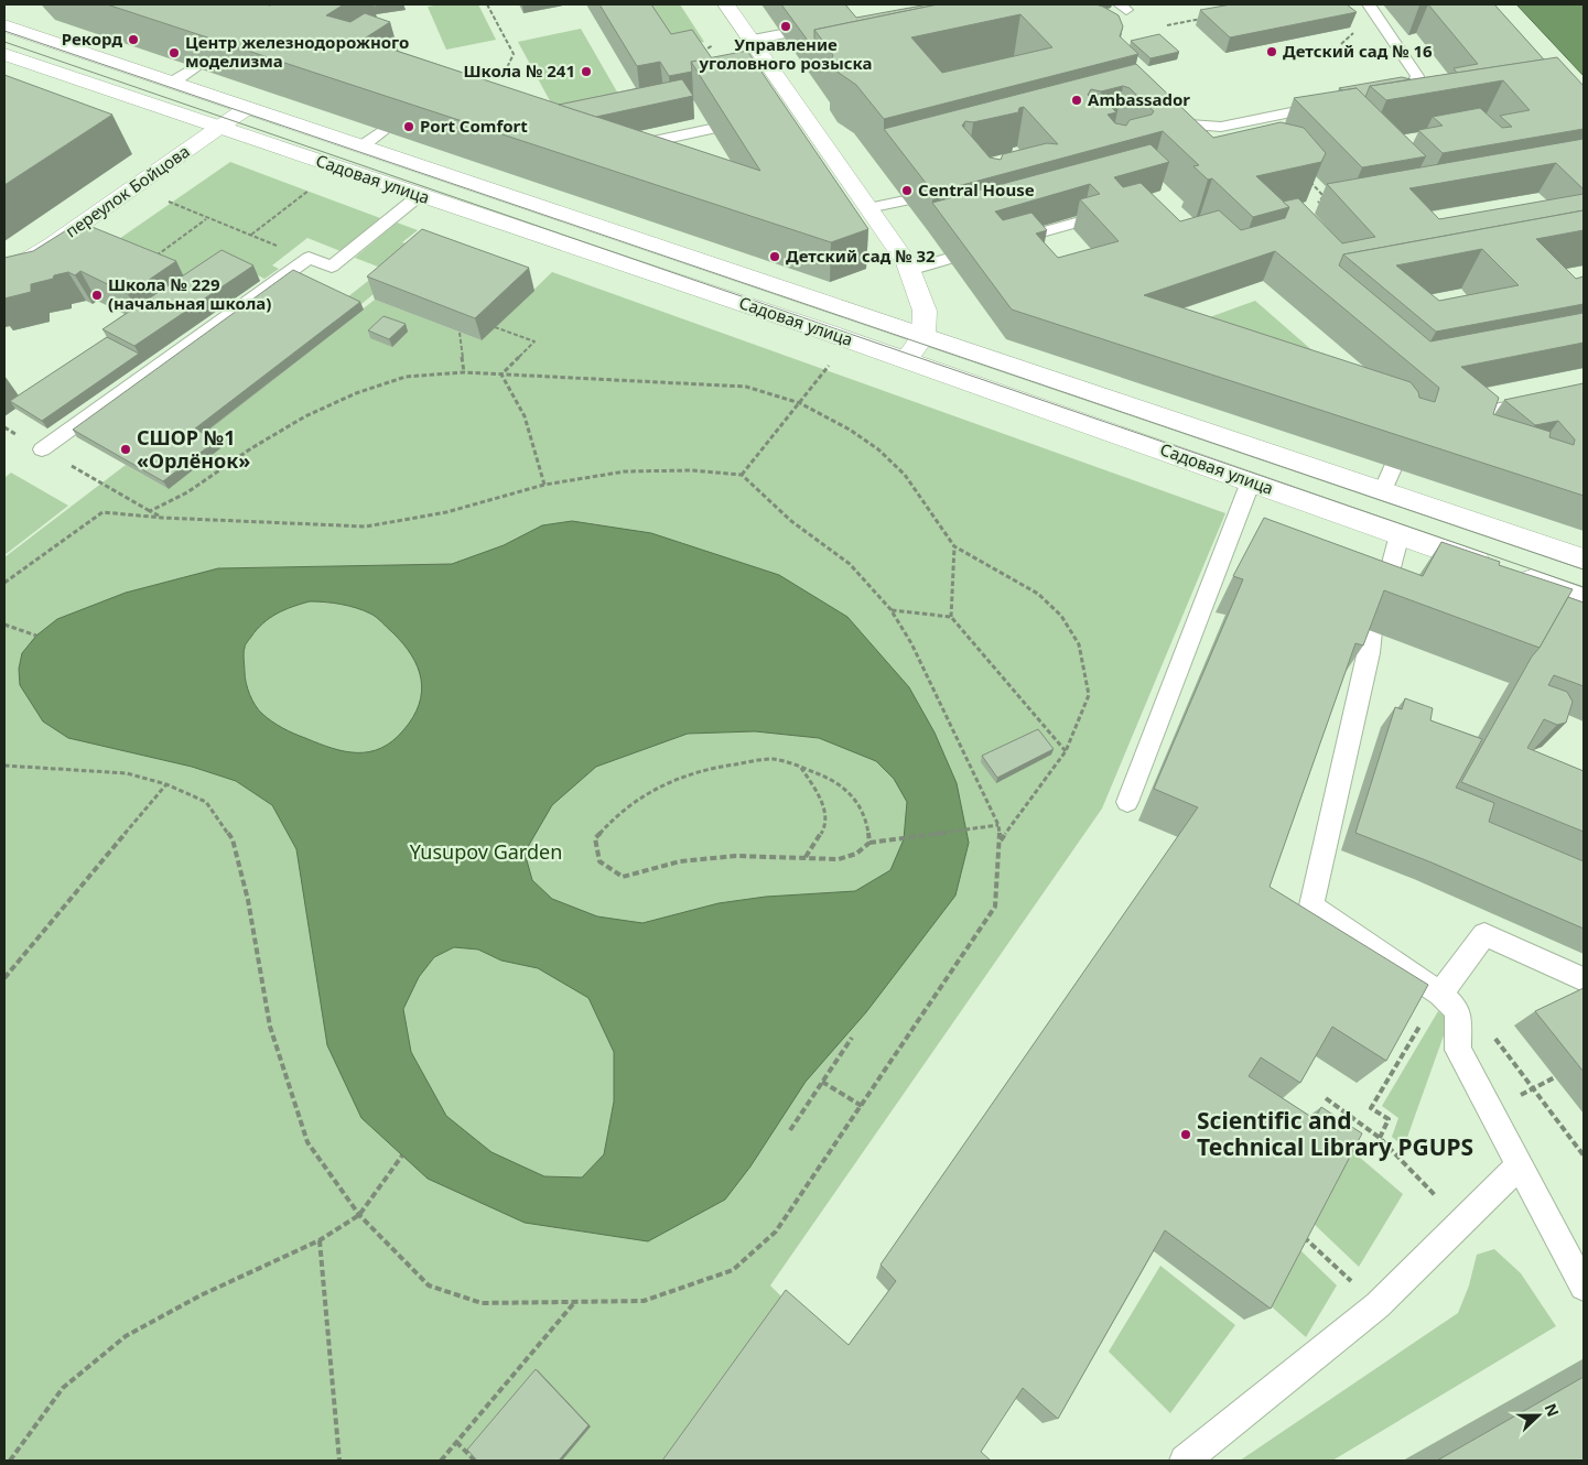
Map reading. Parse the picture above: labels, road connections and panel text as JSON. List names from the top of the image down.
{
  "streets": {
    "main road": ["Садовая улица", "переулок Бойцова"]
  },
  "crossings": [
    ["Садовая улица", "переулок Бойцова"]
  ],
  "parks": ["Yusupov Garden"],
  "places": [
    "Управление уголовного розыска",
    "Рекорд",
    "Детский сад № 16",
    "Центр железнодорожного моделизма",
    "Школа № 241",
    "Ambassador",
    "Port Comfort",
    "Central House",
    "Детский сад № 32",
    "Школа № 229 (начальная школа)",
    "СШОР №1 «Орлёнок»",
    "Scientific and Technical Library PGUPS"
  ],
  "north": "right"
}
